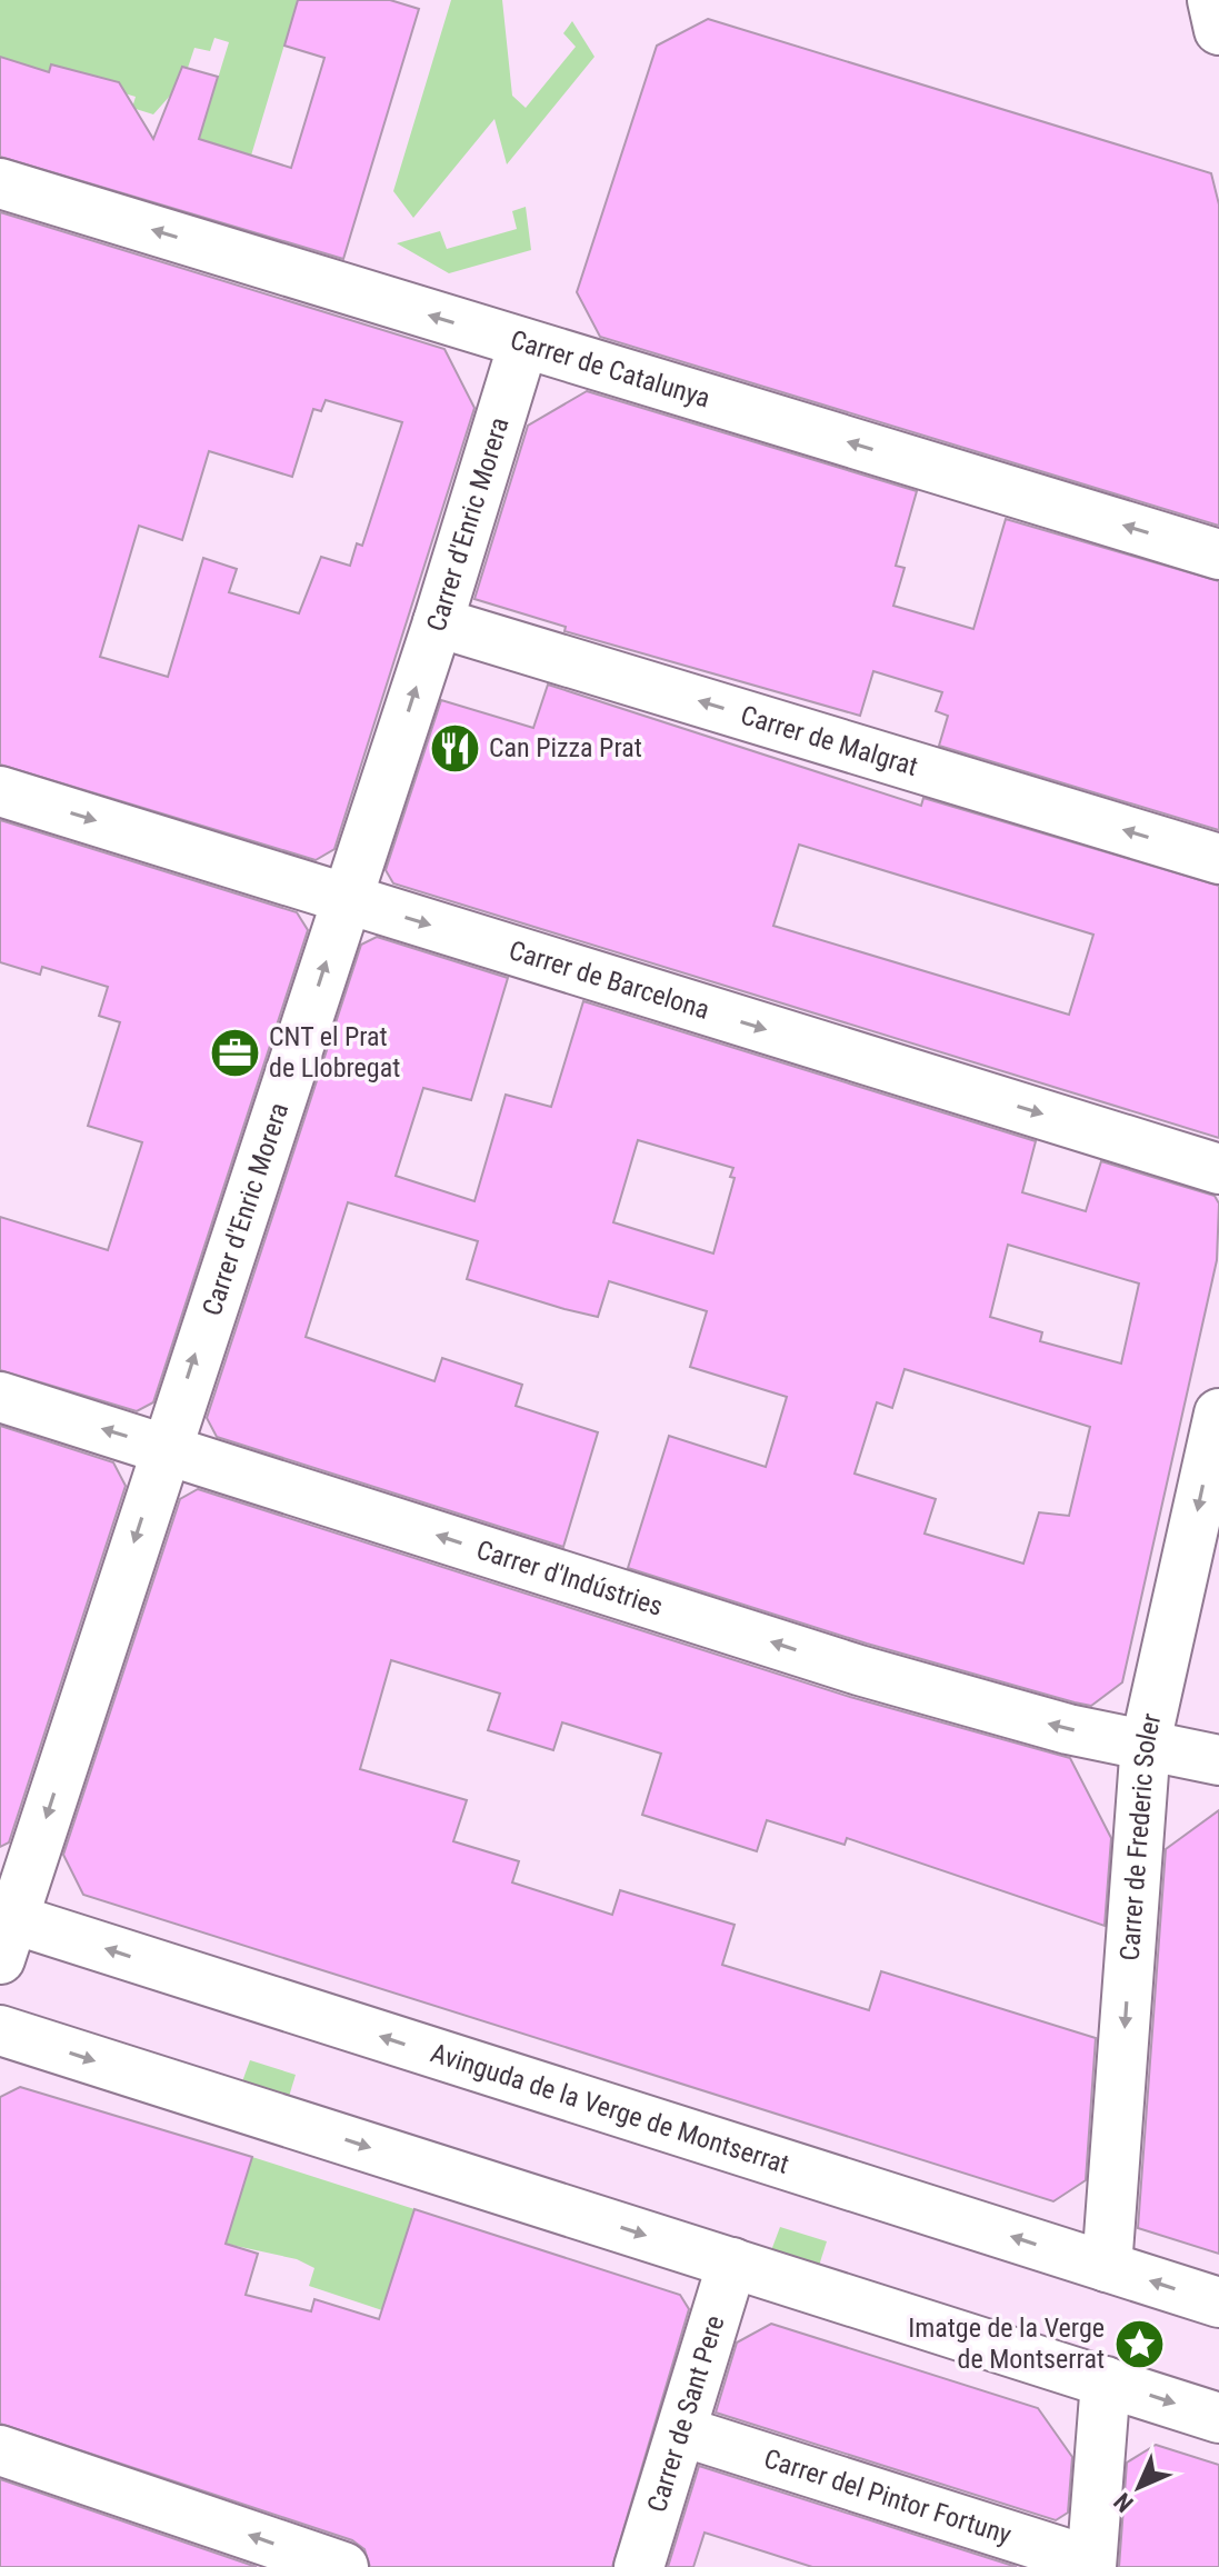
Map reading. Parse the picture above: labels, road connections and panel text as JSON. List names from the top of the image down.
{
  "streets": {
    "street": [
      "Carrer de Catalunya",
      "Carrer d'Enric Morera",
      "Carrer de Malgrat",
      "Carrer de Barcelona",
      "Carrer d'Indústries",
      "Carrer de Frederic Soler",
      "Avinguda de la Verge de Montserrat",
      "Carrer de Sant Pere",
      "Carrer del Pintor Fortuny"
    ]
  },
  "crossings": [
    ["Carrer de Catalunya", "Carrer d'Enric Morera"],
    ["Carrer d'Enric Morera", "Carrer de Malgrat"],
    ["Carrer d'Enric Morera", "Carrer de Barcelona"],
    ["Carrer d'Enric Morera", "Carrer d'Indústries"],
    ["Carrer d'Enric Morera", "Avinguda de la Verge de Montserrat"],
    ["Carrer d'Indústries", "Carrer de Frederic Soler"],
    ["Carrer de Frederic Soler", "Avinguda de la Verge de Montserrat"],
    ["Carrer de Sant Pere", "Carrer del Pintor Fortuny"]
  ],
  "one_way": [
    "Carrer de Catalunya",
    "Carrer de Malgrat",
    "Carrer de Barcelona",
    "Carrer d'Indústries",
    "Carrer de Frederic Soler"
  ],
  "places": {
    "restaurant": ["Can Pizza Prat"],
    "office": ["CNT el Prat de Llobregat"],
    "place": ["Imatge de la Verge de Montserrat"]
  },
  "north": "bottom left"
}
